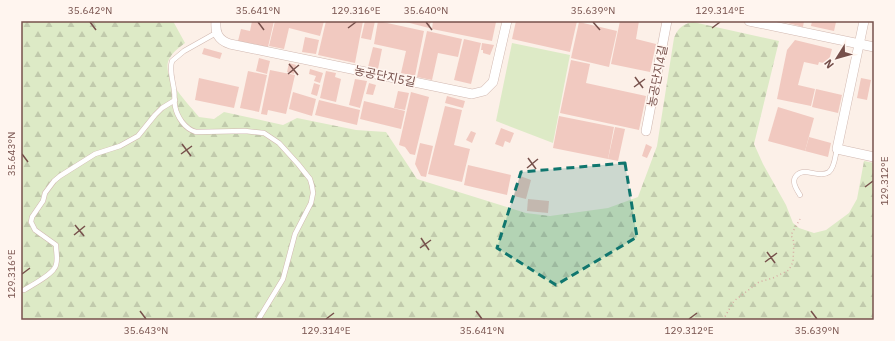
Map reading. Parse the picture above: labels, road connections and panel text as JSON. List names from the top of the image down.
{
  "streets": {
    "street": ["농공단지5길", "농공단지4길"]
  },
  "north": "bottom left",
  "coordinates": [
    "35.642°N",
    "35.641°N",
    "129.316°E",
    "35.640°N",
    "35.639°N",
    "129.314°E",
    "35.643°N",
    "129.312°E"
  ]
}
